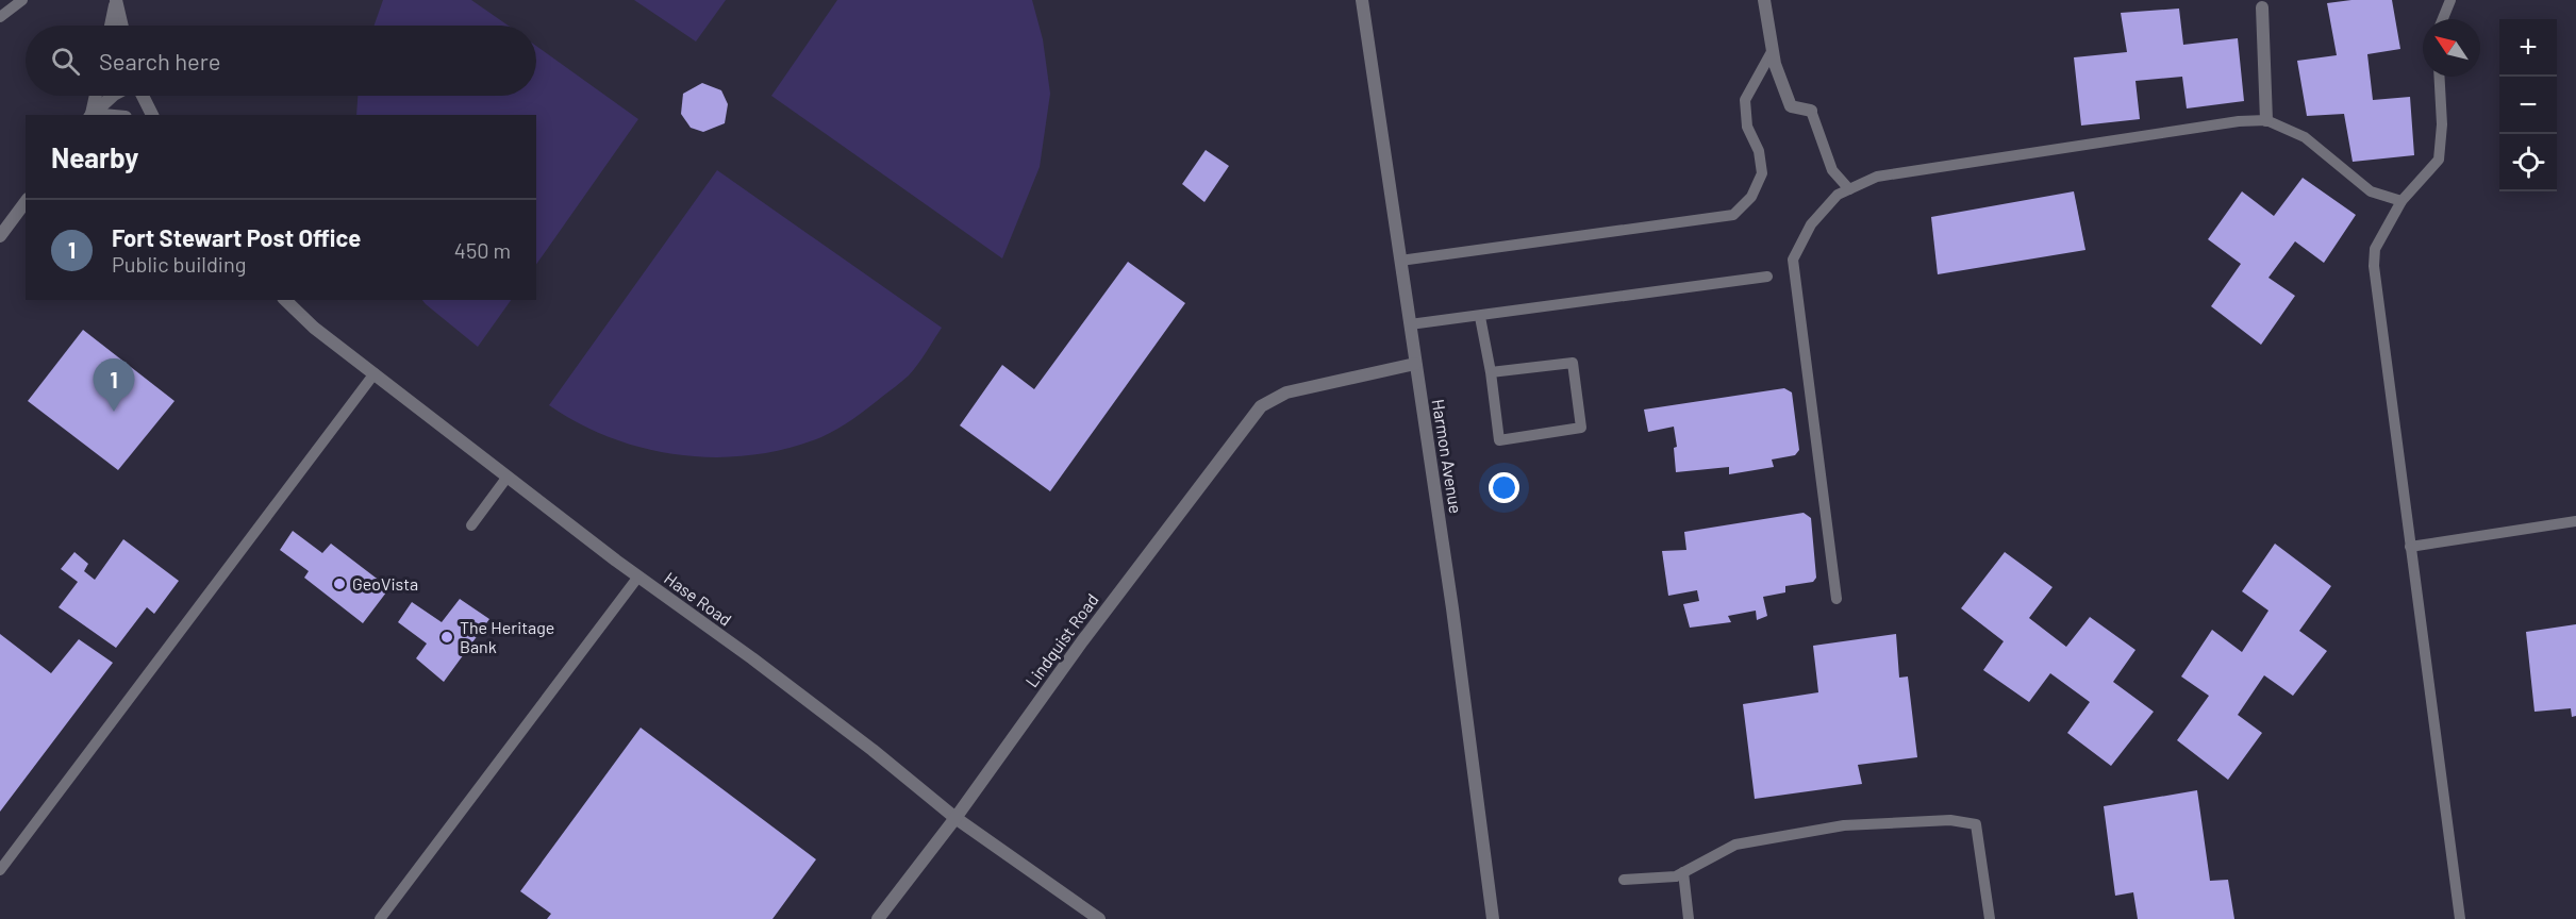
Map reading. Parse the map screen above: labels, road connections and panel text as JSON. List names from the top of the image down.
{
  "streets": {
    "street": ["Harmon Avenue", "Hase Road", "Lindquist Road"]
  },
  "crossings": [
    ["Harmon Avenue", "Lindquist Road"],
    ["Hase Road", "Lindquist Road"]
  ],
  "places": ["GeoVista", "The Heritage Bank"],
  "north": "top left",
  "page": {
    "map_buttons": ["+", "−"],
    "search": "Search here",
    "heading": "Nearby",
    "list": [
      {
        "mark": "1",
        "name": "Fort Stewart Post Office",
        "note": "Public building",
        "value": "450 m"
      }
    ],
    "pins": "1"
  }
}
